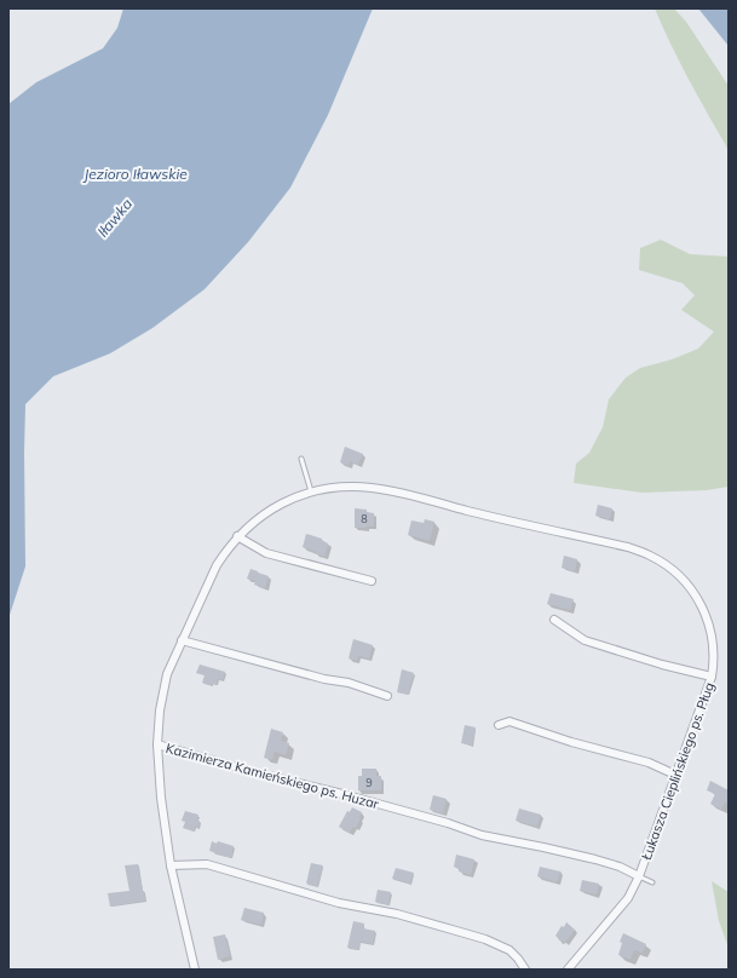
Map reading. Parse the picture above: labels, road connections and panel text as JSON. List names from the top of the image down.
{
  "streets": {
    "street": ["Łukasza Cieplińskiego ps. Pług", "Kazimierza Kamieńskiego ps. Huzar"]
  },
  "crossings": [
    ["Łukasza Cieplińskiego ps. Pług", "Kazimierza Kamieńskiego ps. Huzar"]
  ],
  "water": ["Jezioro Iławskie", "Iławka"],
  "house_numbers": ["8", "9"]
}
